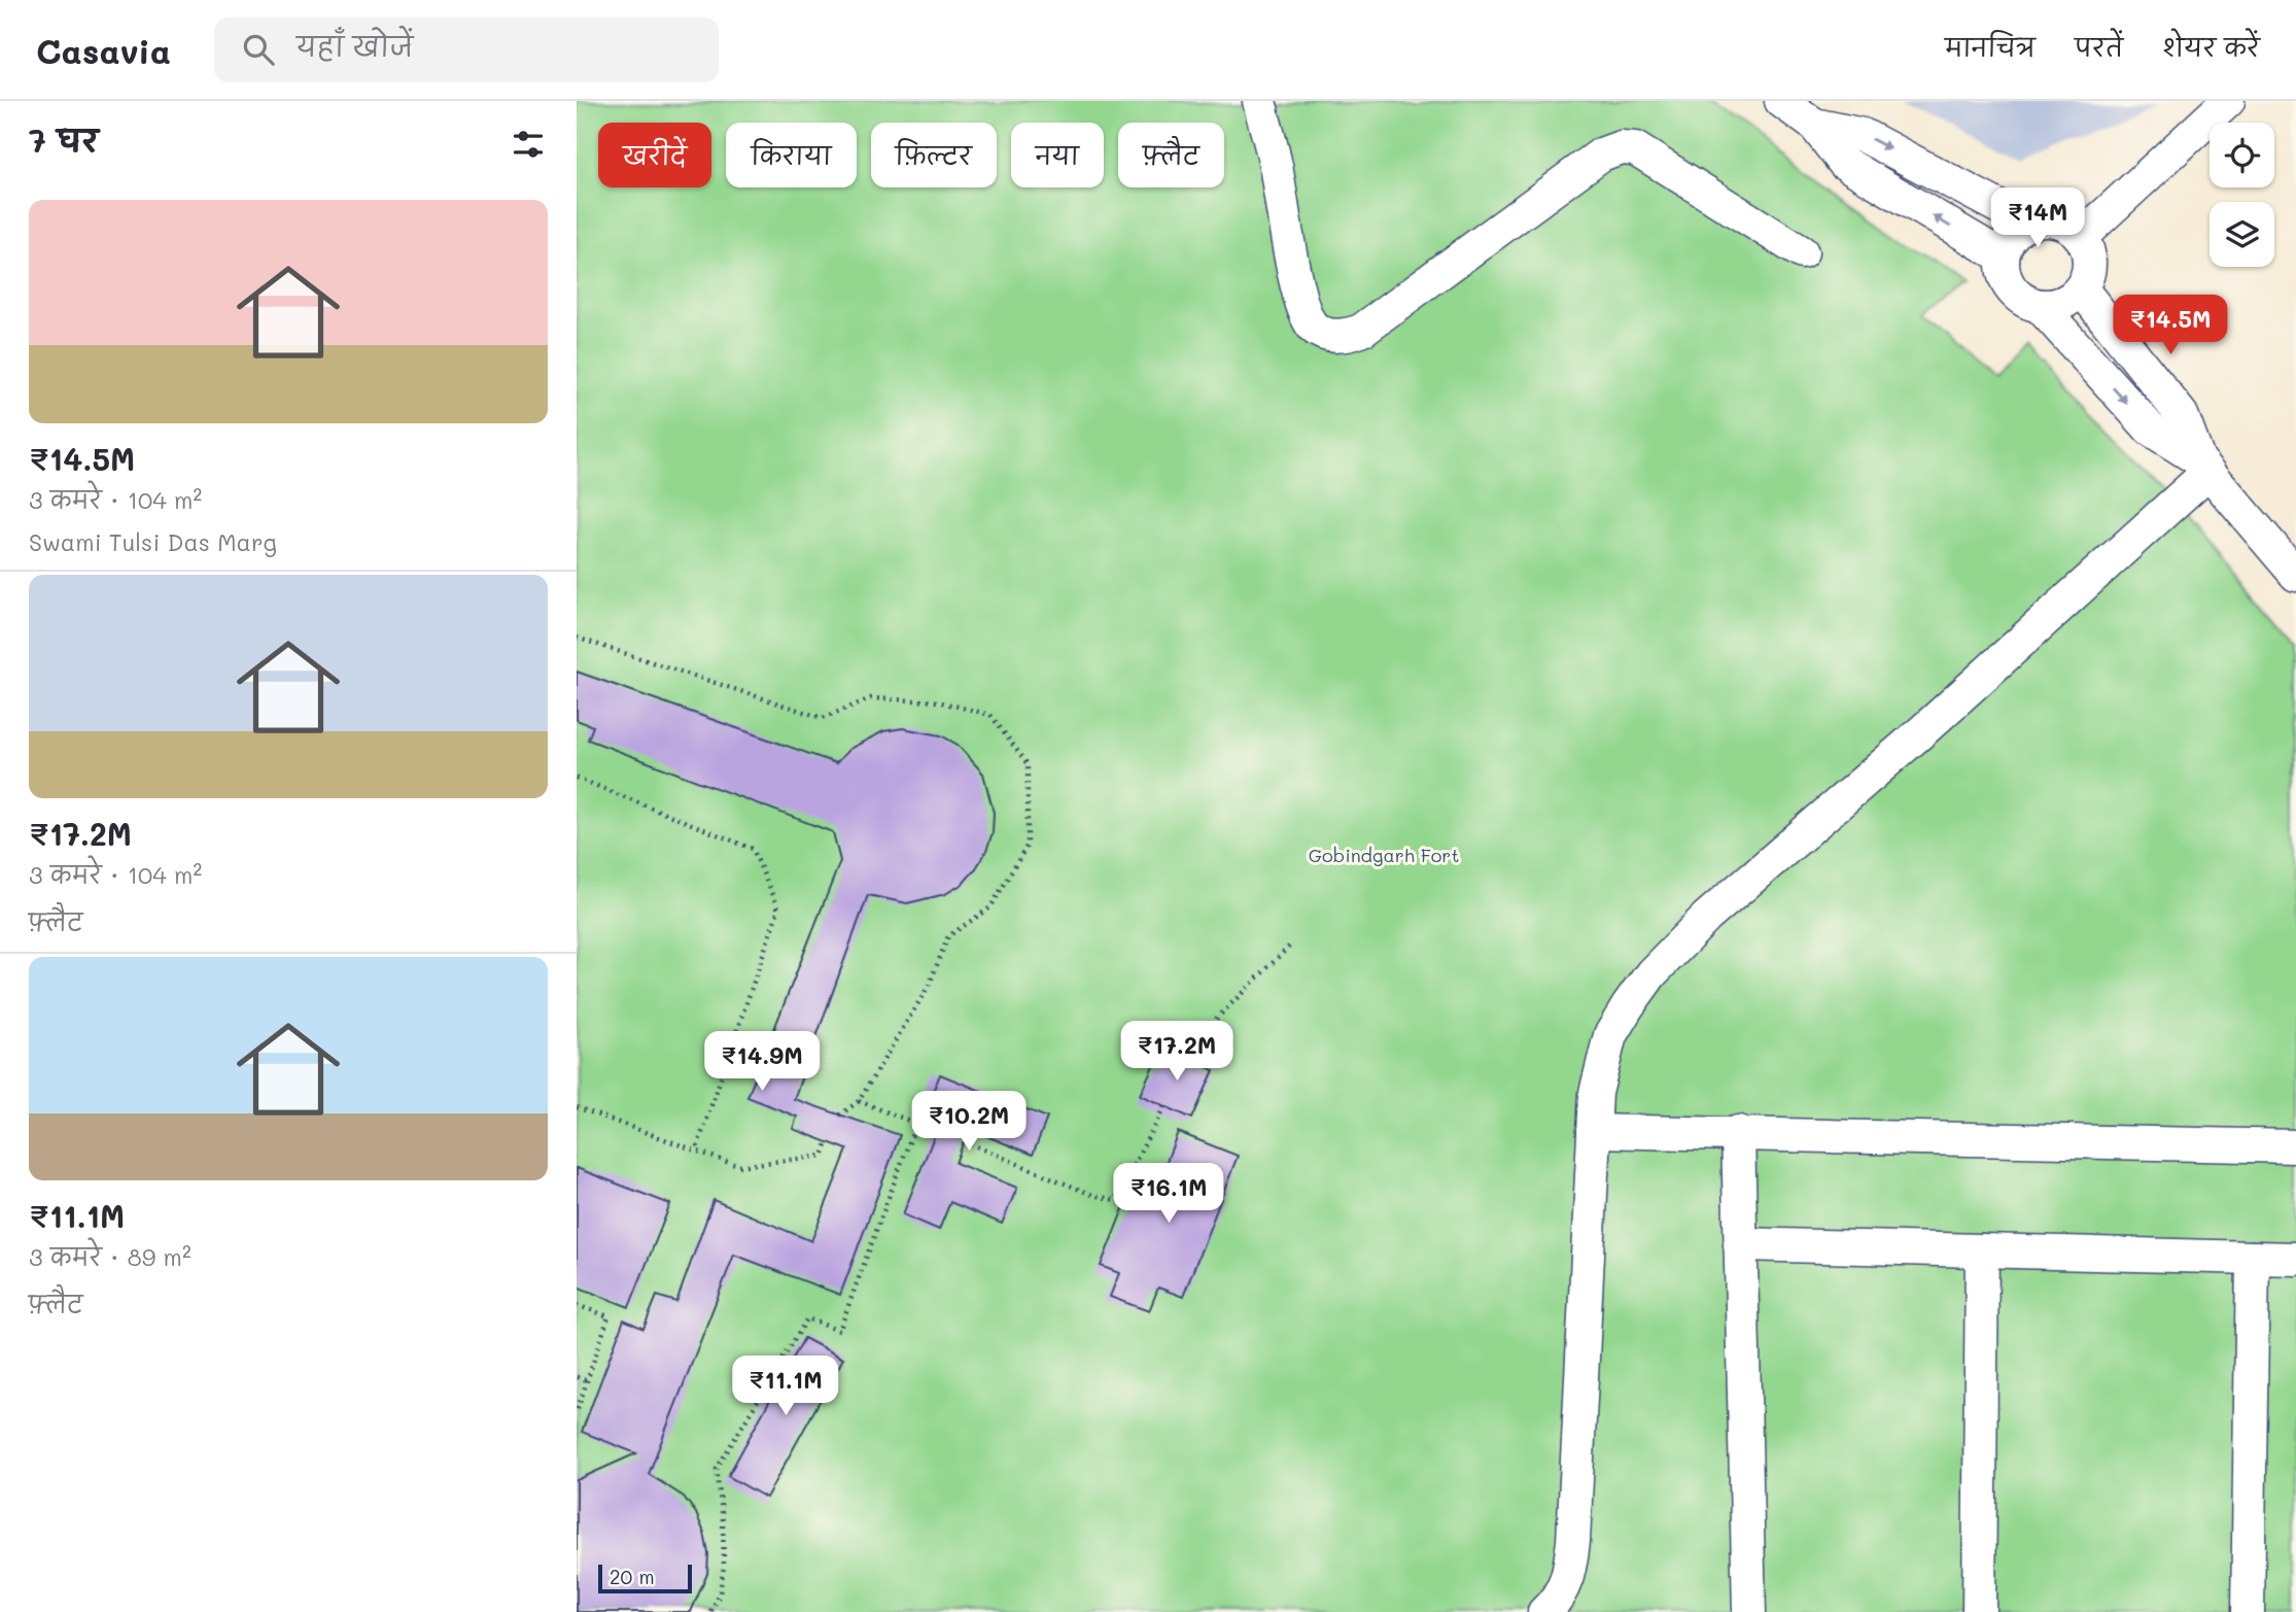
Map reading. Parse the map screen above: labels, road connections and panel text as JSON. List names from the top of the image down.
{
  "parks": ["Gobindgarh Fort"],
  "scale_bar": "20 m",
  "page": {
    "header": "Casavia",
    "search": "यहाँ खोजें",
    "nav": ["मानचित्र", "परतें", "शेयर करें"],
    "heading": "7 घर",
    "chip": [
      "खरीदें",
      "किराया",
      "फ़िल्टर",
      "नया",
      "फ़्लैट"
    ],
    "list": [
      {
        "name": "₹14.5M",
        "note": "3 कमरे · 104 m² · Swami Tulsi Das Marg"
      },
      {
        "name": "₹17.2M",
        "note": "3 कमरे · 104 m² · फ़्लैट"
      },
      {
        "name": "₹11.1M",
        "note": "3 कमरे · 89 m² · फ़्लैट"
      }
    ],
    "price": [
      "₹14M",
      "₹14.5M",
      "₹17.2M",
      "₹14.9M",
      "₹10.2M",
      "₹16.1M",
      "₹11.1M"
    ],
    "scale": "20 m"
  }
}
